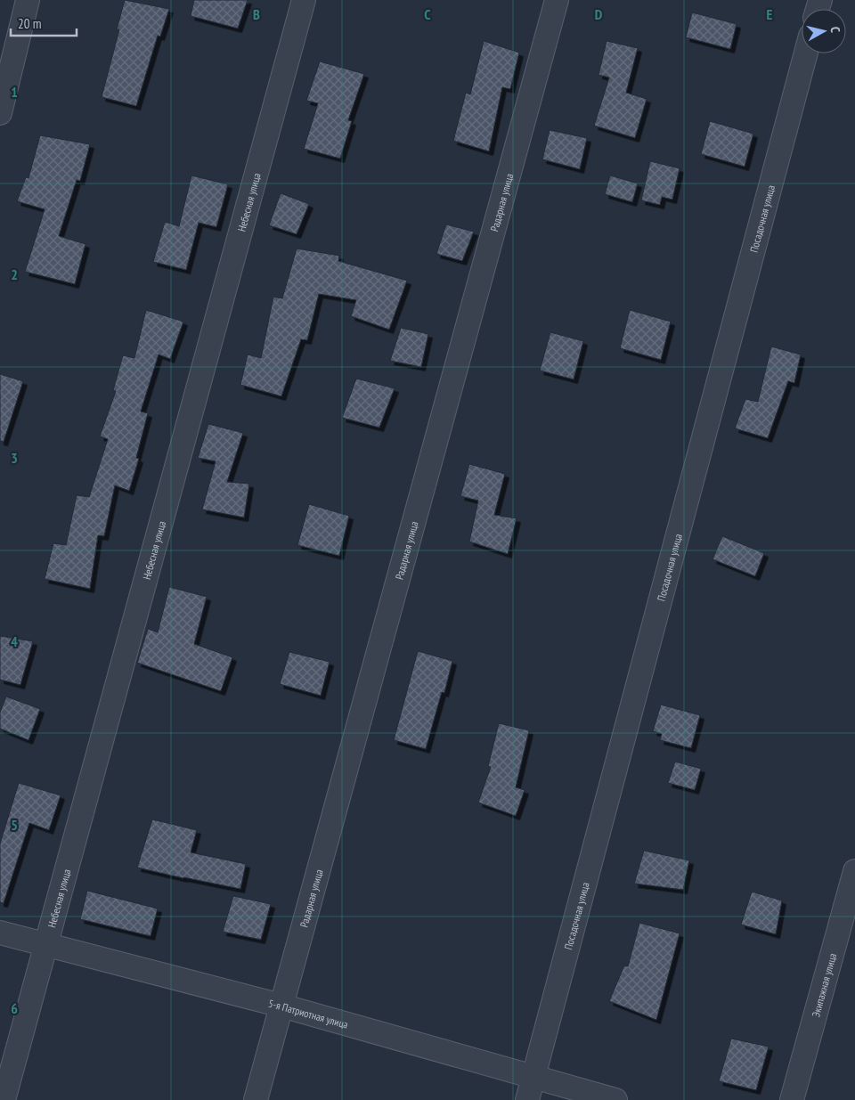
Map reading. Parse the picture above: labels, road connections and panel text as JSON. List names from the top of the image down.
{
  "streets": {
    "street": [
      "Небесная улица",
      "Радарная улица",
      "Посадочная улица",
      "Экипажная улица",
      "5-я Патриотная улица"
    ]
  },
  "crossings": [
    ["Небесная улица", "5-я Патриотная улица"],
    ["Радарная улица", "5-я Патриотная улица"],
    ["Посадочная улица", "5-я Патриотная улица"]
  ],
  "scale_bar": "20 m",
  "north": "right",
  "grid": {
    "columns": [
      "B",
      "C",
      "D",
      "E"
    ],
    "rows": [
      "1",
      "2",
      "3",
      "4",
      "5",
      "6"
    ]
  }
}
